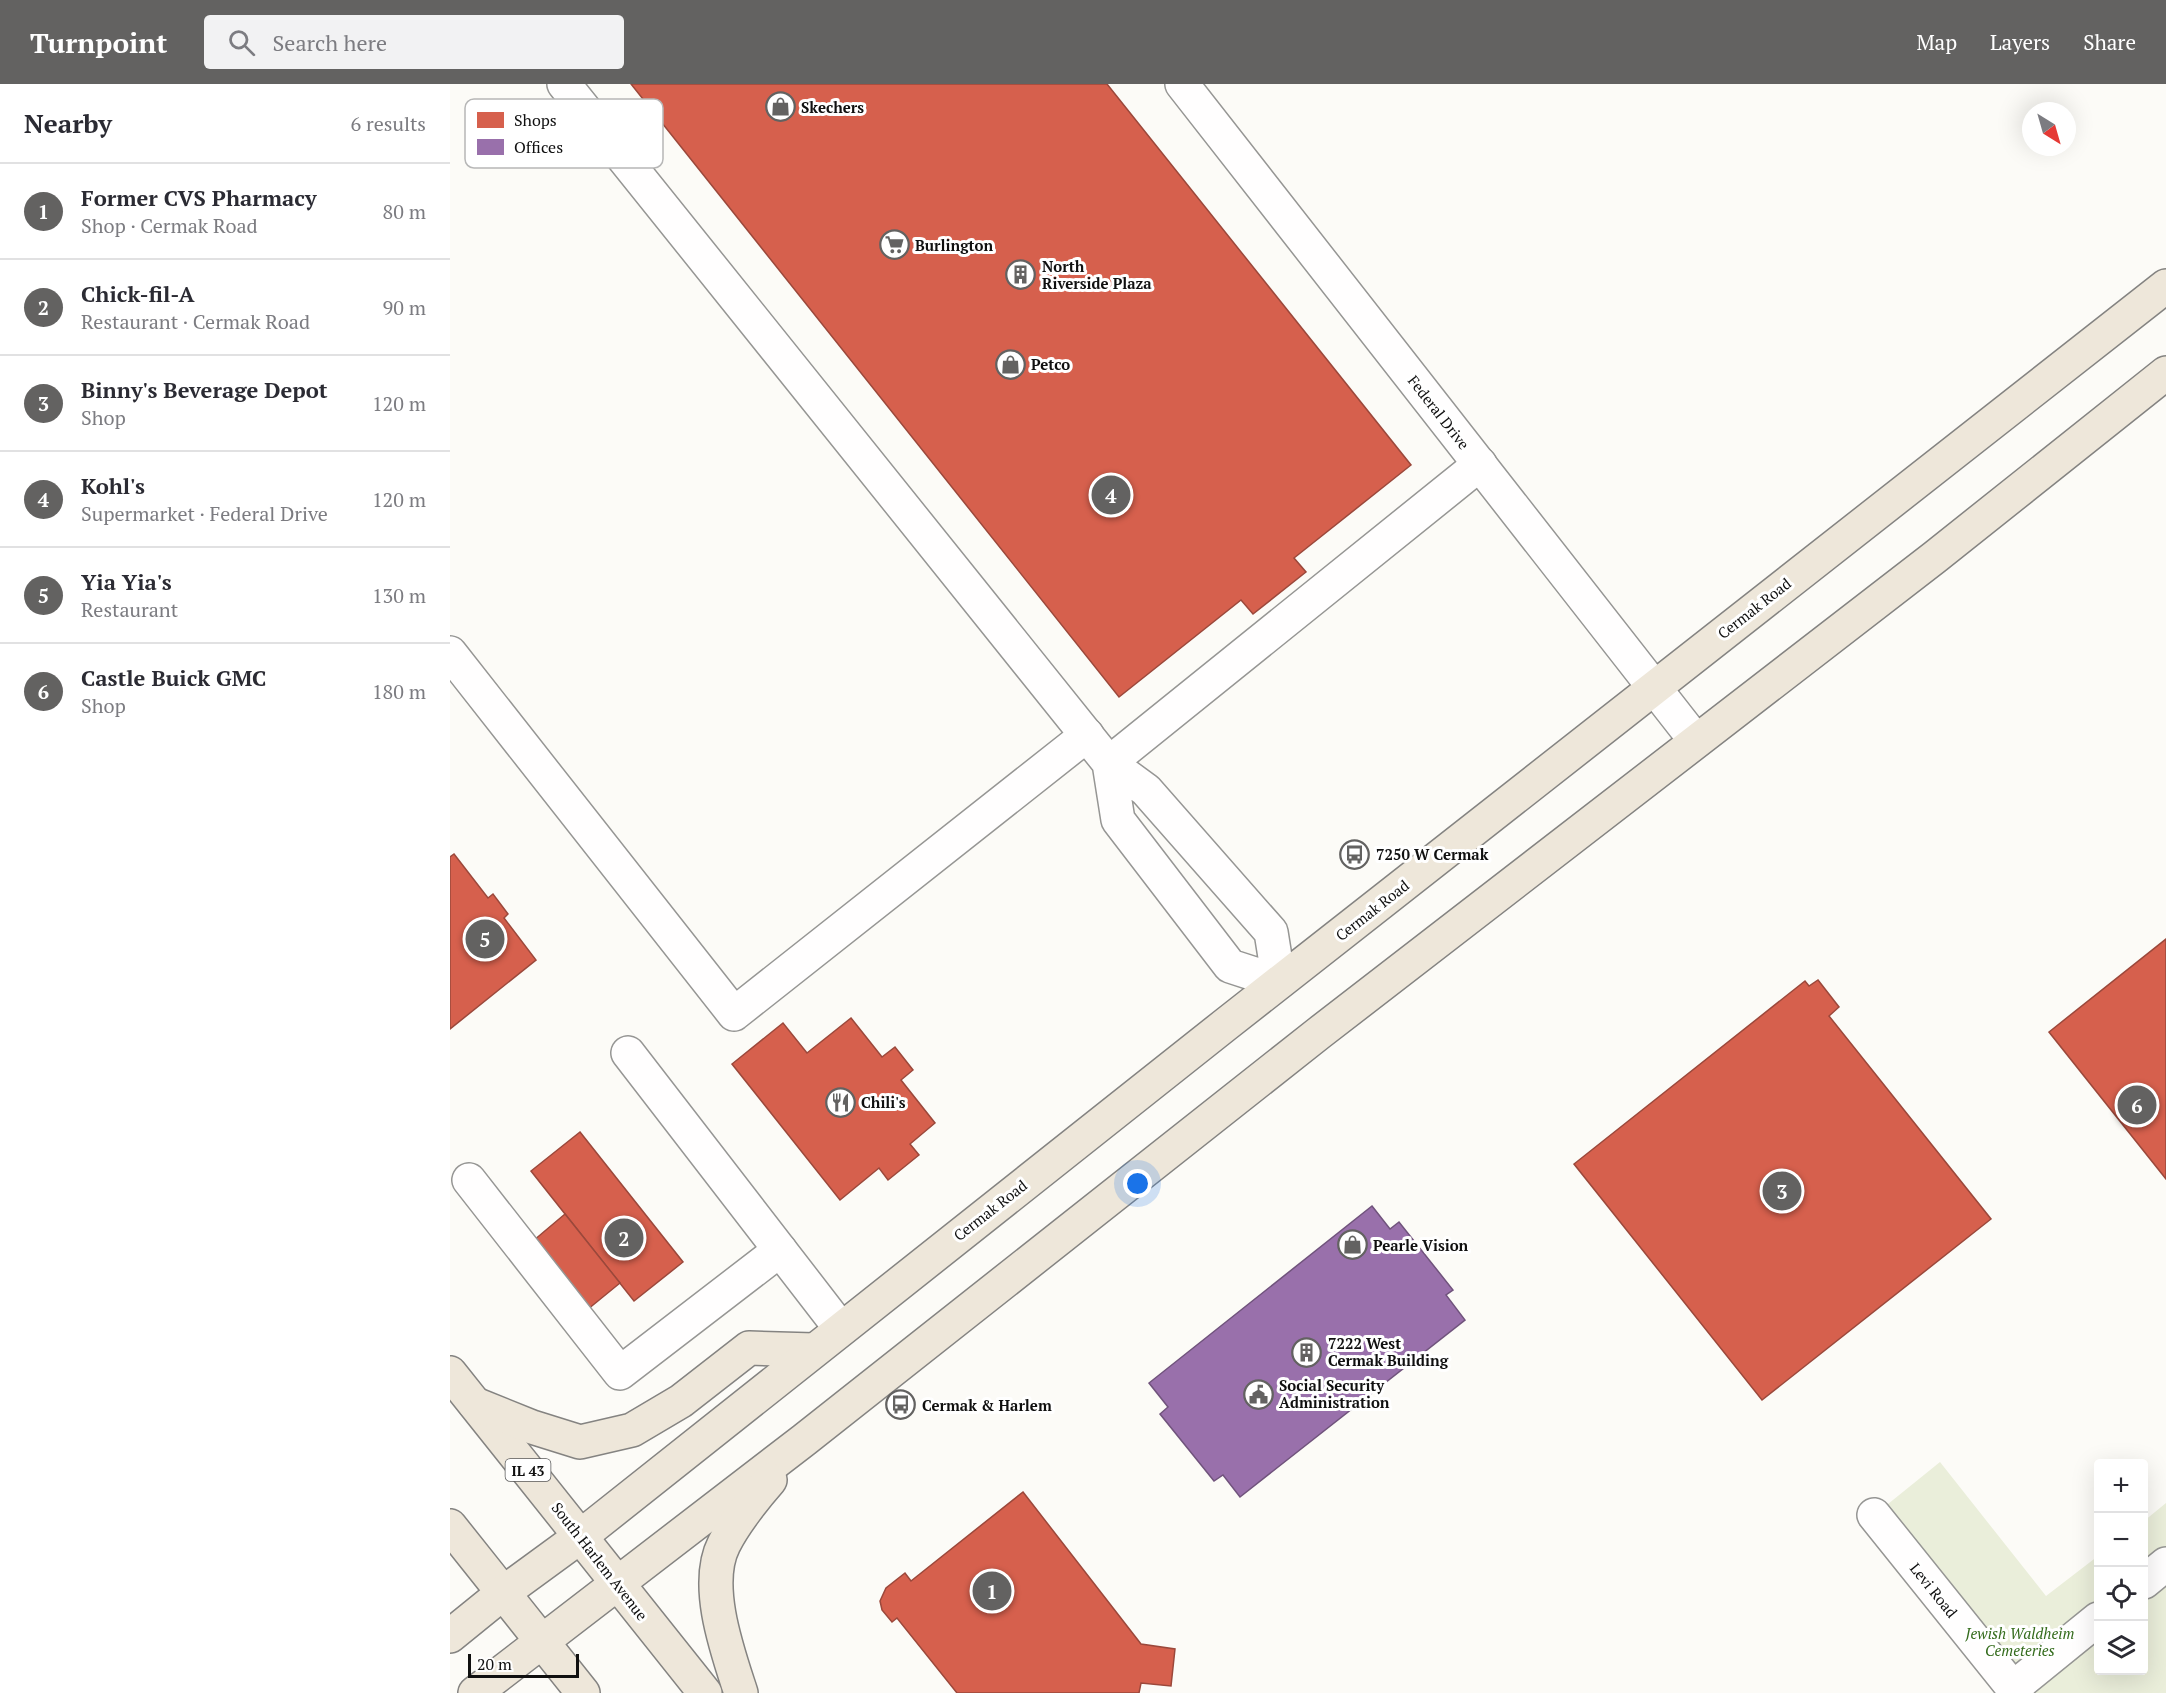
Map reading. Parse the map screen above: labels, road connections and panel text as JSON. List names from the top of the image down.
{
  "streets": {
    "main road": ["Cermak Road", "IL 43", "South Harlem Avenue"],
    "street": ["Federal Drive", "Levi Road"]
  },
  "crossings": [
    ["Federal Drive", "Cermak Road"],
    ["Cermak Road", "South Harlem Avenue"]
  ],
  "parks": ["Jewish Waldheim Cemeteries"],
  "places": {
    "shop": ["Skechers", "Petco", "Pearle Vision"],
    "supermarket": ["Burlington"],
    "building": ["North Riverside Plaza", "7222 West Cermak Building"],
    "bus stop": ["7250 W Cermak", "Cermak & Harlem"],
    "restaurant": ["Chili's"],
    "public building": ["Social Security Administration"]
  },
  "legend": ["Shops", "Offices"],
  "scale_bar": "20 m",
  "north": "bottom right",
  "page": {
    "header": "Turnpoint",
    "search": "Search here",
    "nav": ["Map", "Layers", "Share"],
    "heading": ["Nearby", "6 results"],
    "list": [
      {
        "mark": "1",
        "name": "Former CVS Pharmacy",
        "note": "Shop · Cermak Road",
        "value": "80 m"
      },
      {
        "mark": "2",
        "name": "Chick-fil-A",
        "note": "Restaurant · Cermak Road",
        "value": "90 m"
      },
      {
        "mark": "3",
        "name": "Binny's Beverage Depot",
        "note": "Shop",
        "value": "120 m"
      },
      {
        "mark": "4",
        "name": "Kohl's",
        "note": "Supermarket · Federal Drive",
        "value": "120 m"
      },
      {
        "mark": "5",
        "name": "Yia Yia's",
        "note": "Restaurant",
        "value": "130 m"
      },
      {
        "mark": "6",
        "name": "Castle Buick GMC",
        "note": "Shop",
        "value": "180 m"
      }
    ],
    "pins": [
      "4",
      "5",
      "6",
      "3",
      "2",
      "1"
    ],
    "map_buttons": ["+", "−"],
    "scale": "20 m"
  }
}
